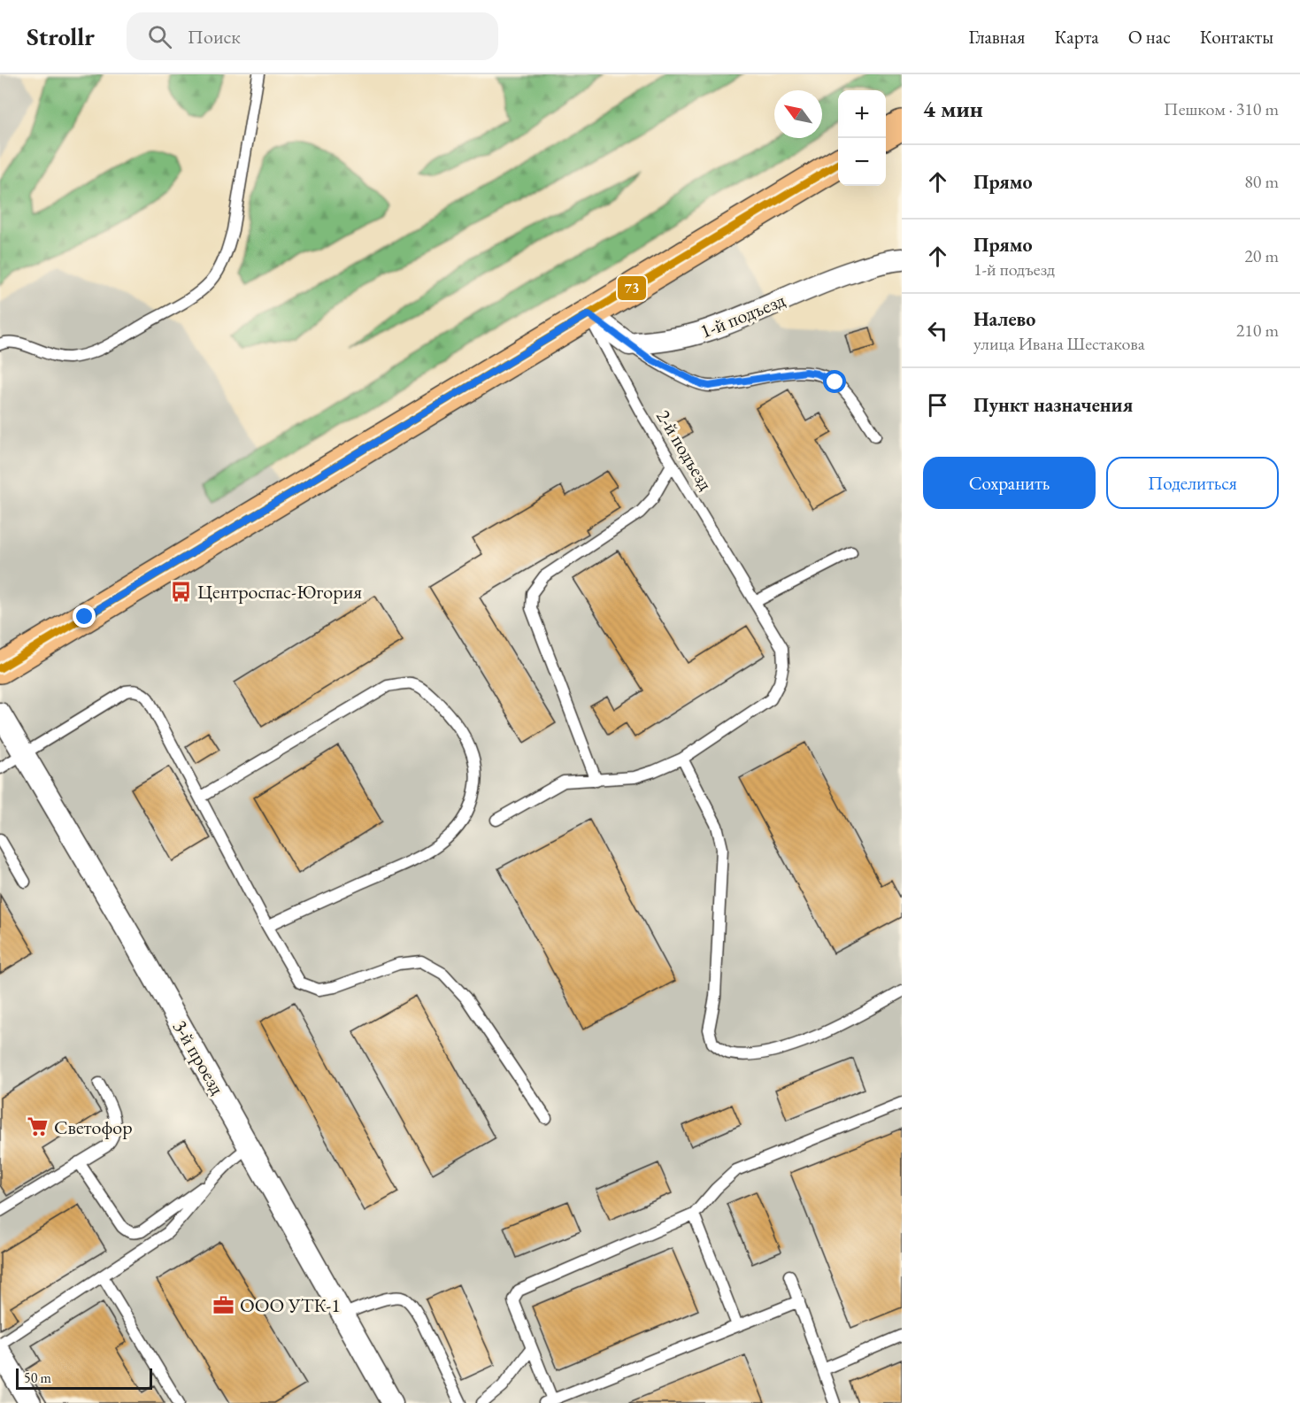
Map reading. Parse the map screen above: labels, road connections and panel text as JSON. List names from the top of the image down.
{
  "streets": {
    "street": ["1-й подъезд", "3-й проезд"],
    "lane": ["2-й подъезд"]
  },
  "places": {
    "bus stop": ["Центроспас-Югория"],
    "supermarket": ["Светофор"],
    "office": ["ООО УТК-1"]
  },
  "lines": ["transit line 73"],
  "scale_bar": "50 m",
  "north": "top left",
  "page": {
    "header": "Strollr",
    "search": "Поиск",
    "nav": [
      "Главная",
      "Карта",
      "О нас",
      "Контакты"
    ],
    "heading": ["4 мин", "Пешком · 310 m"],
    "map_buttons": ["+", "−"],
    "list": [
      ["Прямо", "80 m"],
      ["Прямо", "1-й подъезд", "20 m"],
      ["Налево", "улица Ивана Шестакова", "210 m"],
      "Пункт назначения"
    ],
    "buttons": ["Сохранить", "Поделиться"],
    "scale": "50 m"
  }
}
